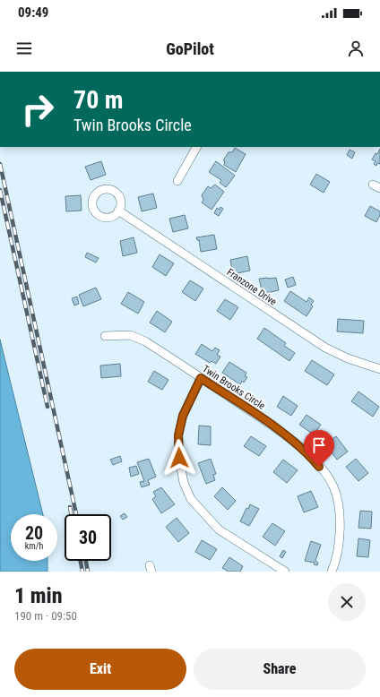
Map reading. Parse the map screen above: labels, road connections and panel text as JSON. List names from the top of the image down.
{
  "streets": {
    "street": ["Franzone Drive", "Twin Brooks Circle"]
  },
  "page": {
    "status": "09:49",
    "header": "GoPilot",
    "turn": ["70 m", "Twin Brooks Circle"],
    "speed": "20 km/h",
    "limit": "30",
    "heading": ["1 min", "190 m · 09:50"],
    "buttons": ["Exit", "Share"]
  }
}
